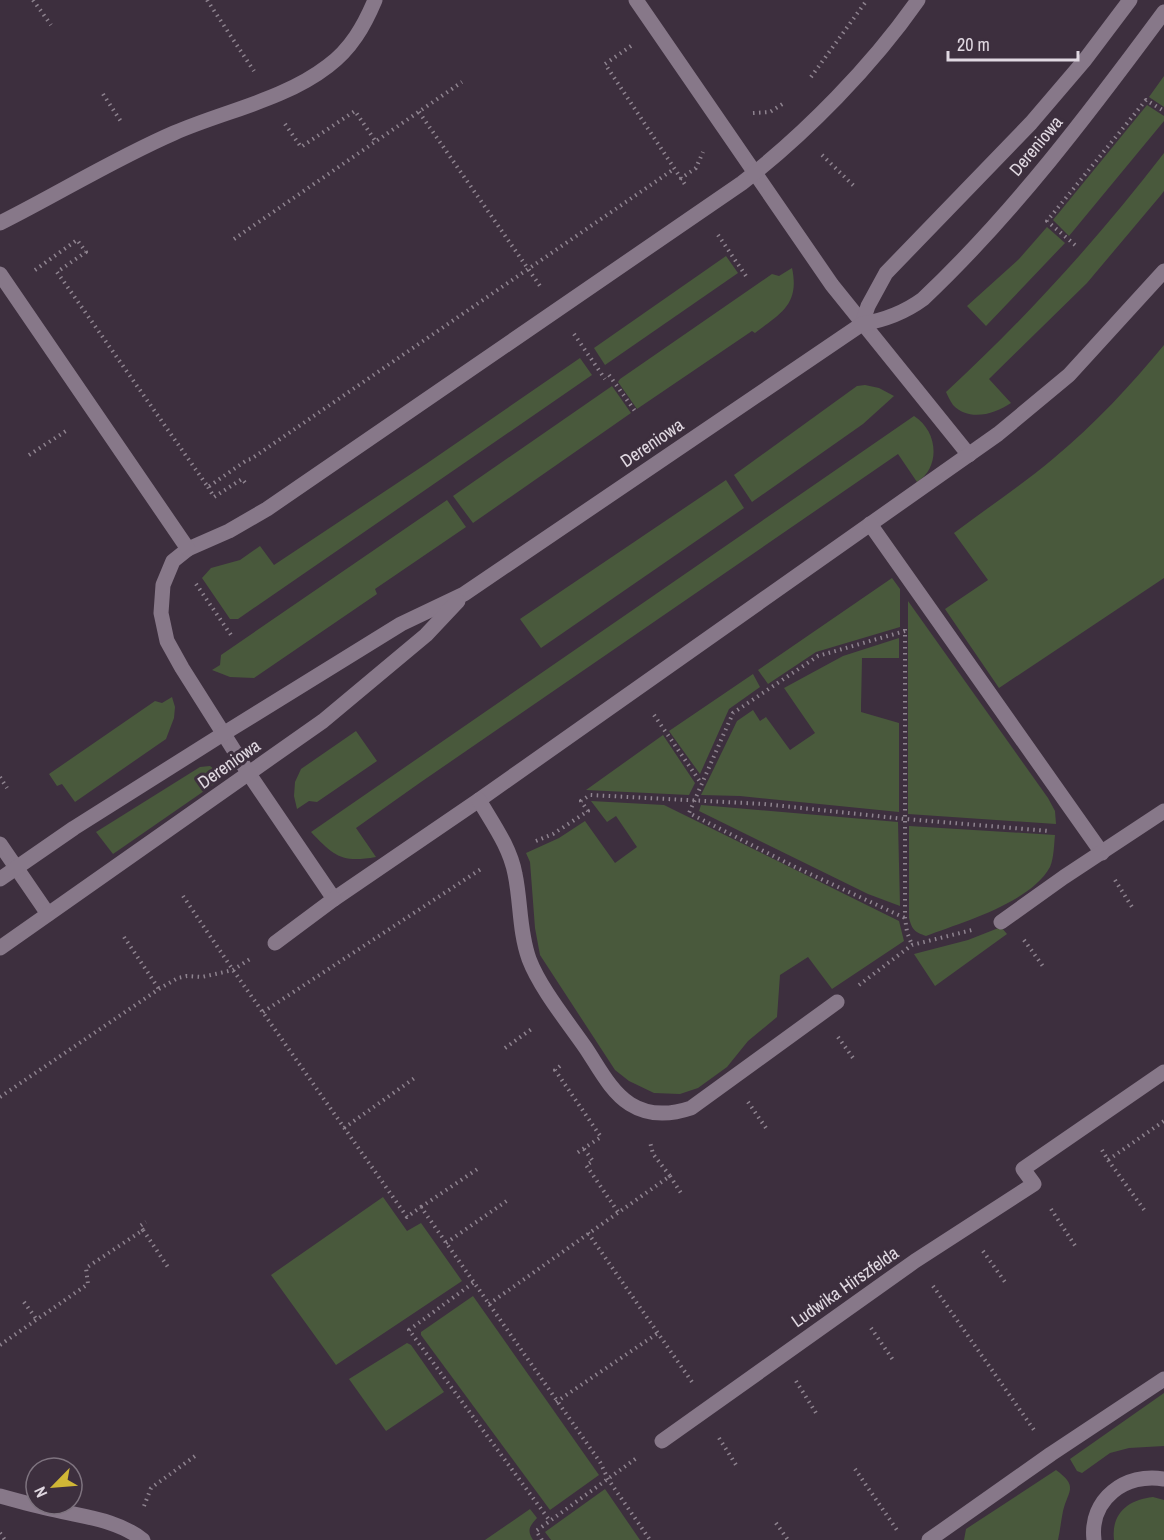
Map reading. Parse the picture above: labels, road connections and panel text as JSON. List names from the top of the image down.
{
  "streets": {
    "street": ["Dereniowa", "Ludwika Hirszfelda"]
  },
  "scale_bar": "20 m",
  "north": "bottom left"
}
